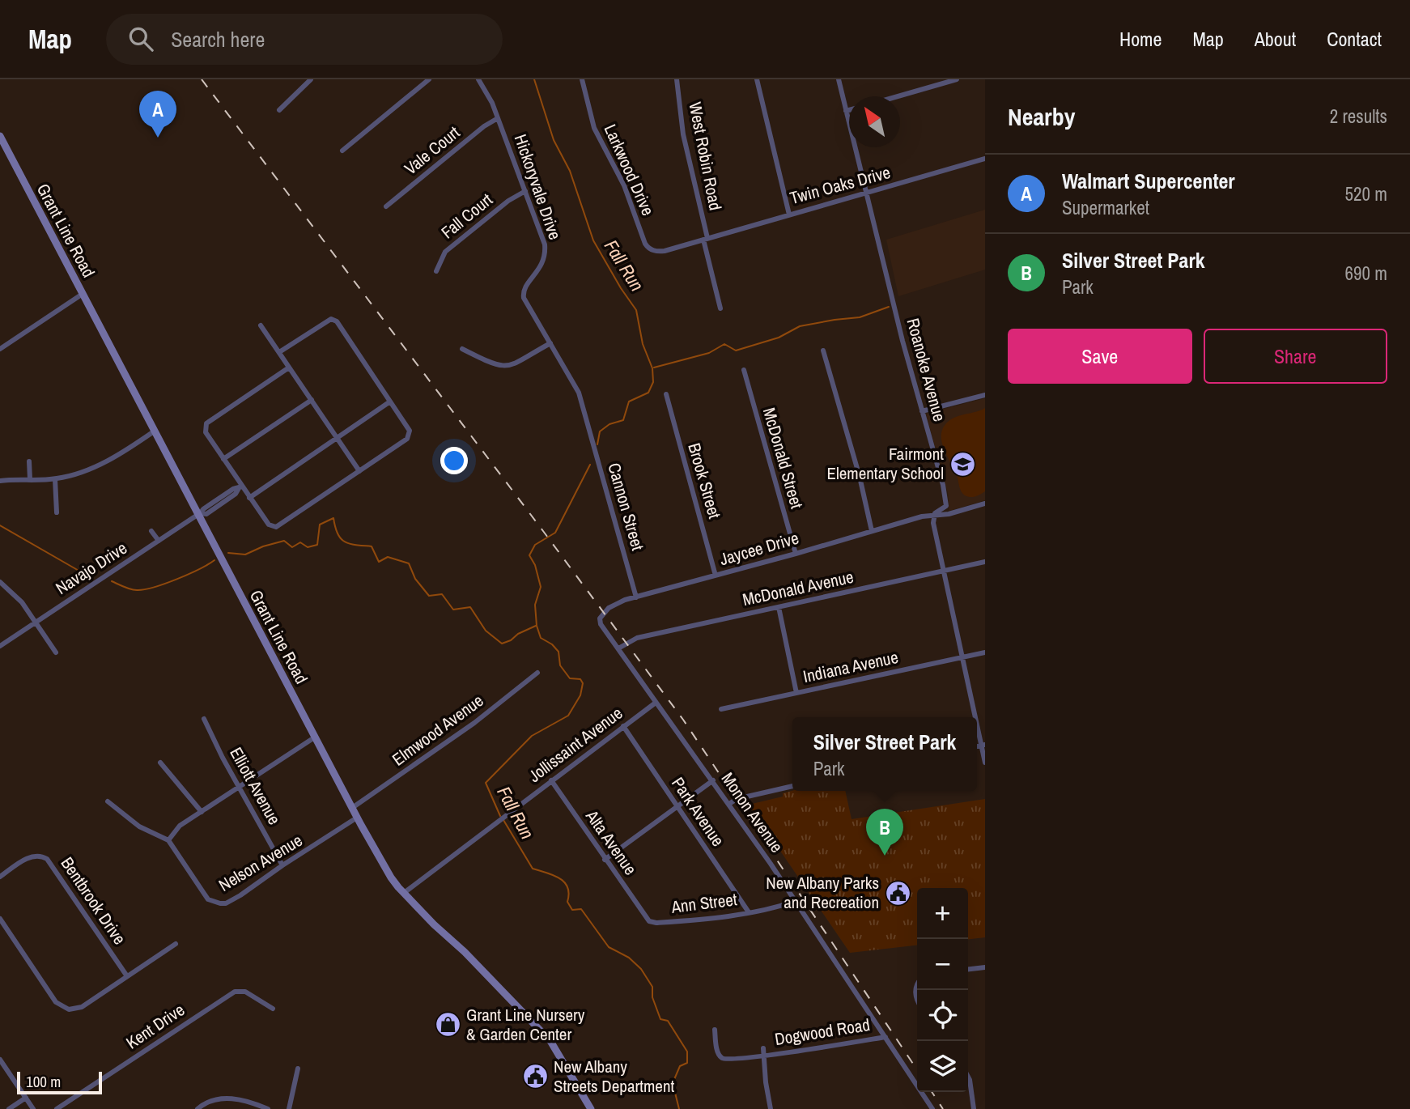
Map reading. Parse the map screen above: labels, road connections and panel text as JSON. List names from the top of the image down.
{
  "streets": {
    "main road": ["Grant Line Road"],
    "street": [
      "Vale Court",
      "West Robin Road",
      "Larkwood Drive",
      "Twin Oaks Drive",
      "Hickoryvale Drive",
      "Fall Court",
      "Roanoke Avenue",
      "McDonald Street",
      "Brook Street",
      "Cannon Street",
      "Jaycee Drive",
      "Navajo Drive",
      "McDonald Avenue",
      "Indiana Avenue",
      "Elmwood Avenue",
      "Jollissaint Avenue",
      "Elliott Avenue",
      "Park Avenue",
      "Monon Avenue",
      "Alta Avenue",
      "Nelson Avenue",
      "Bentbrook Drive",
      "Ann Street",
      "Kent Drive",
      "Dogwood Road"
    ]
  },
  "crossings": [
    ["Vale Court", "Hickoryvale Drive"],
    ["West Robin Road", "Larkwood Drive"],
    ["West Robin Road", "Twin Oaks Drive"],
    ["Larkwood Drive", "Twin Oaks Drive"],
    ["Twin Oaks Drive", "Roanoke Avenue"],
    ["Hickoryvale Drive", "Fall Court"],
    ["Hickoryvale Drive", "Cannon Street"],
    ["Grant Line Road", "Navajo Drive"],
    ["Grant Line Road", "Elmwood Avenue"],
    ["Grant Line Road", "Jollissaint Avenue"],
    ["Grant Line Road", "Nelson Avenue"],
    ["Roanoke Avenue", "Jaycee Drive"],
    ["Roanoke Avenue", "McDonald Avenue"],
    ["Roanoke Avenue", "Indiana Avenue"],
    ["McDonald Street", "Jaycee Drive"],
    ["Brook Street", "Jaycee Drive"],
    ["Cannon Street", "Jaycee Drive"],
    ["Jaycee Drive", "Monon Avenue"],
    ["McDonald Avenue", "Monon Avenue"],
    ["Jollissaint Avenue", "Park Avenue"],
    ["Jollissaint Avenue", "Monon Avenue"],
    ["Jollissaint Avenue", "Alta Avenue"],
    ["Elliott Avenue", "Nelson Avenue"],
    ["Park Avenue", "Ann Street"],
    ["Monon Avenue", "Ann Street"],
    ["Monon Avenue", "Dogwood Road"],
    ["Alta Avenue", "Ann Street"]
  ],
  "water": ["Fall Run"],
  "places": {
    "school or university": ["Fairmont Elementary School"],
    "public building": ["New Albany Parks and Recreation", "New Albany Streets Department"],
    "shop": ["Grant Line Nursery & Garden Center"]
  },
  "scale_bar": "100 m",
  "north": "top left",
  "page": {
    "header": "Map",
    "search": "Search here",
    "nav": [
      "Home",
      "Map",
      "About",
      "Contact"
    ],
    "heading": ["Nearby", "2 results"],
    "pins": ["A", "B"],
    "list": [
      {
        "mark": "A",
        "name": "Walmart Supercenter",
        "note": "Supermarket",
        "value": "520 m"
      },
      {
        "mark": "B",
        "name": "Silver Street Park",
        "note": "Park",
        "value": "690 m"
      }
    ],
    "buttons": ["Save", "Share"],
    "popup": ["Silver Street Park", "Park"],
    "map_buttons": ["+", "−"],
    "scale": "100 m"
  }
}
